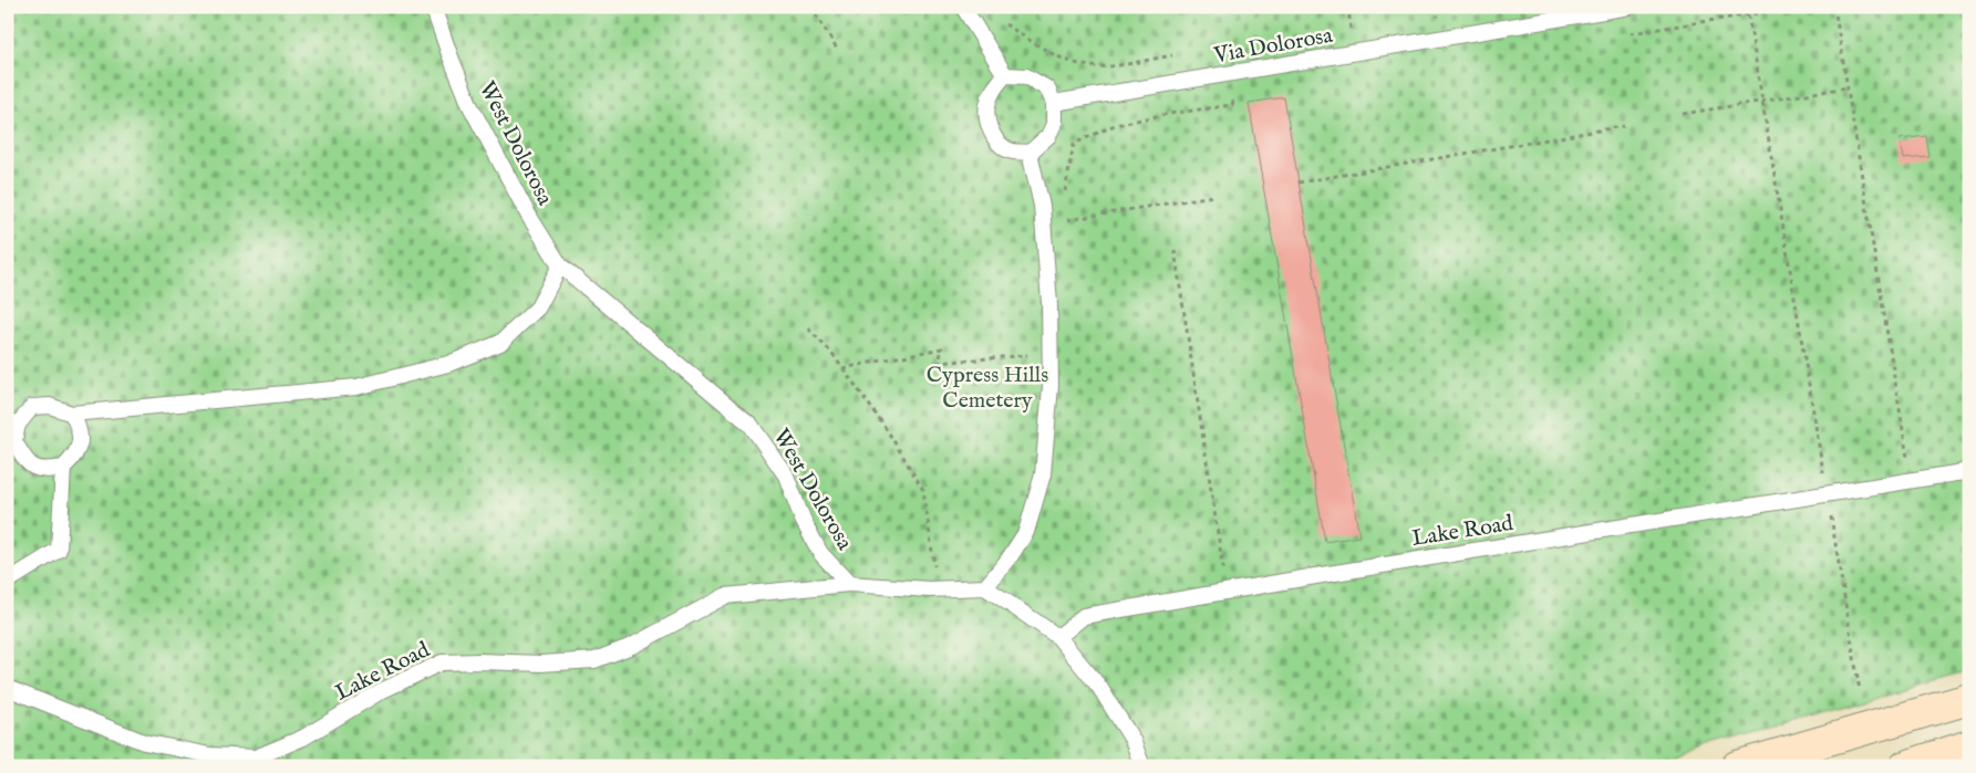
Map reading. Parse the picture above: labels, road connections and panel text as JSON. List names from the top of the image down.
{
  "streets": {
    "lane": ["Via Dolorosa", "West Dolorosa", "Lake Road"]
  },
  "crossings": [
    ["West Dolorosa", "Lake Road"]
  ],
  "parks": ["Cypress Hills Cemetery"]
}
